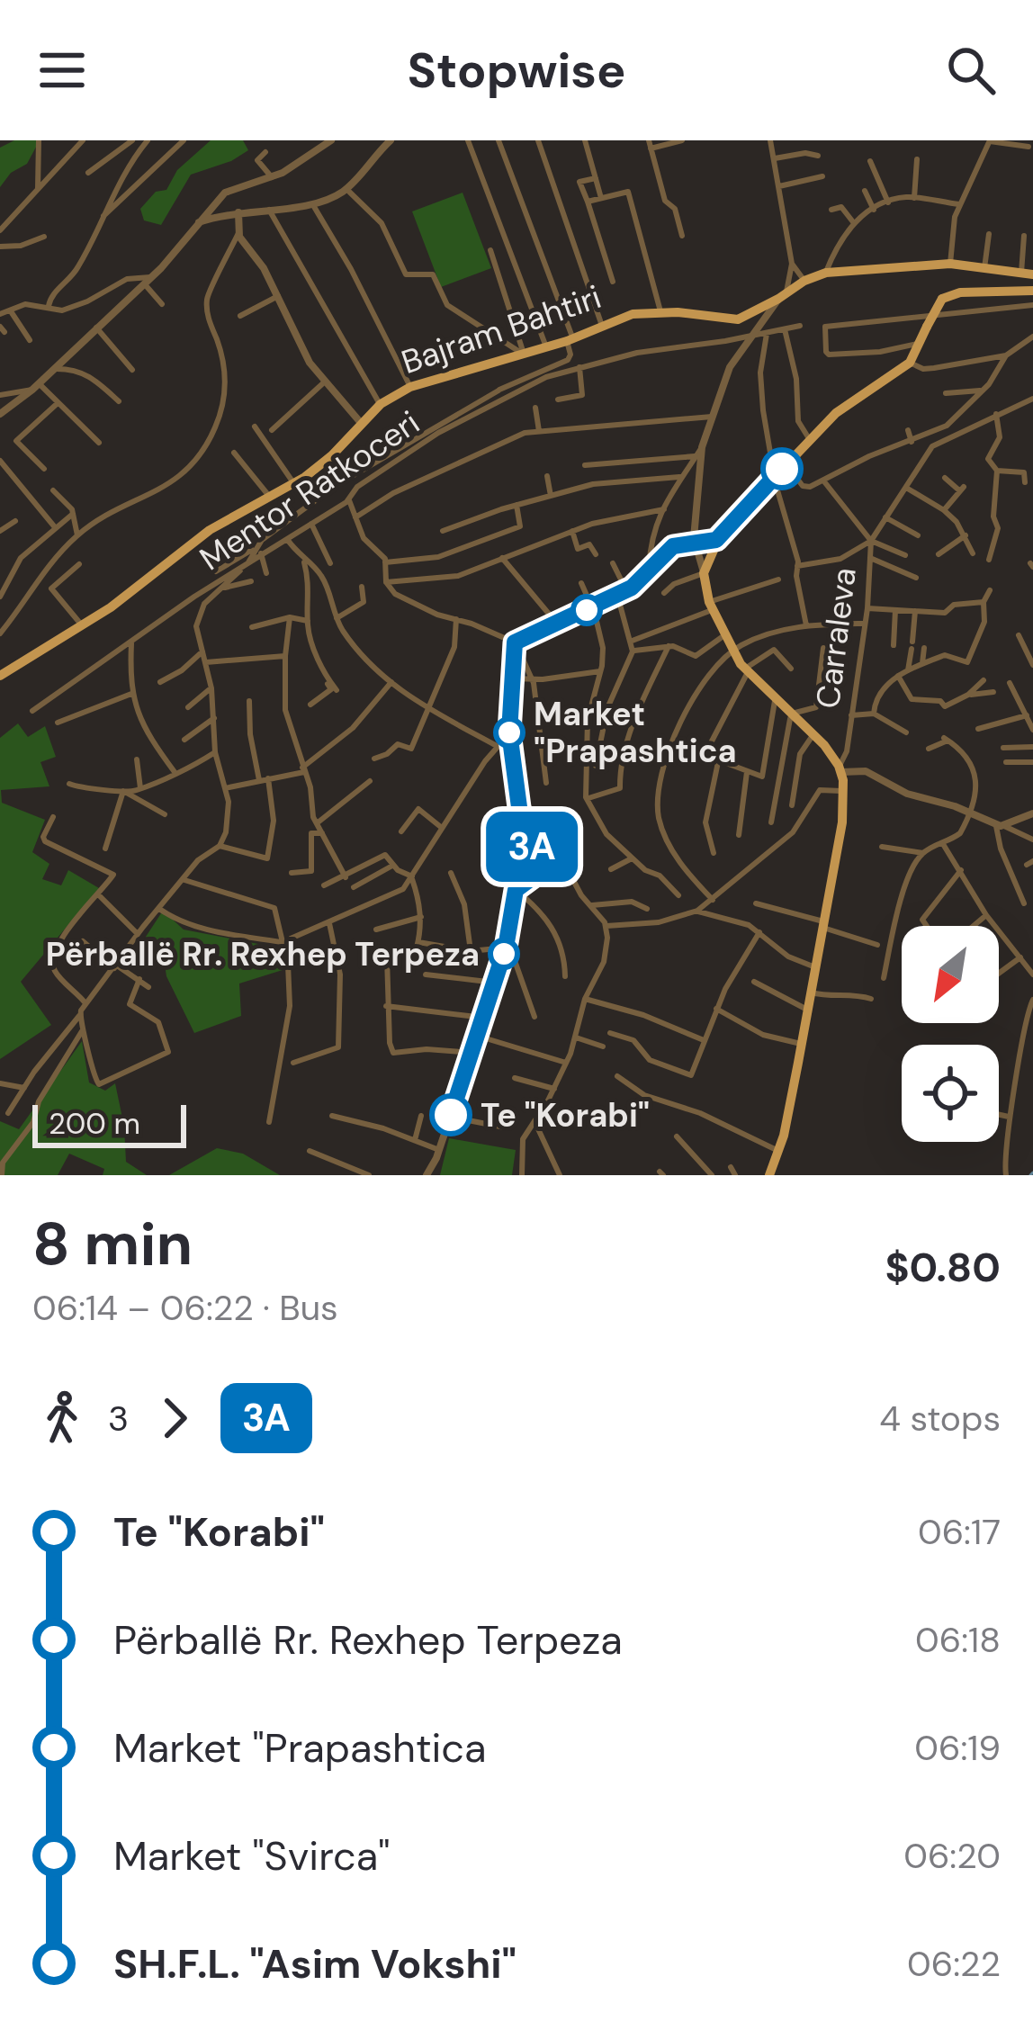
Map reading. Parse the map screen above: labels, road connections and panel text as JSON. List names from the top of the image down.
{
  "streets": {
    "main road": ["Bajram Bahtiri"],
    "street": ["Mentor Ratkoceri", "Carraleva"]
  },
  "places": ["Market \"Prapashtica", "Përballë Rr. Rexhep Terpeza", "Te \"Korabi\""],
  "lines": ["bus line 3A"],
  "scale_bar": "200 m",
  "north": "bottom left",
  "page": {
    "header": "Stopwise",
    "on_map": "3A",
    "scale": "200 m",
    "heading": ["8 min", "06:14 – 06:22 · Bus", "$0.80"],
    "legs": ["3", "3A", "4 stops"],
    "list": [
      {
        "name": "Te \"Korabi\"",
        "value": "06:17"
      },
      {
        "name": "Përballë Rr. Rexhep Terpeza",
        "value": "06:18"
      },
      {
        "name": "Market \"Prapashtica",
        "value": "06:19"
      },
      {
        "name": "Market \"Svirca\"",
        "value": "06:20"
      },
      {
        "name": "SH.F.L. \"Asim Vokshi\"",
        "value": "06:22"
      }
    ]
  }
}
